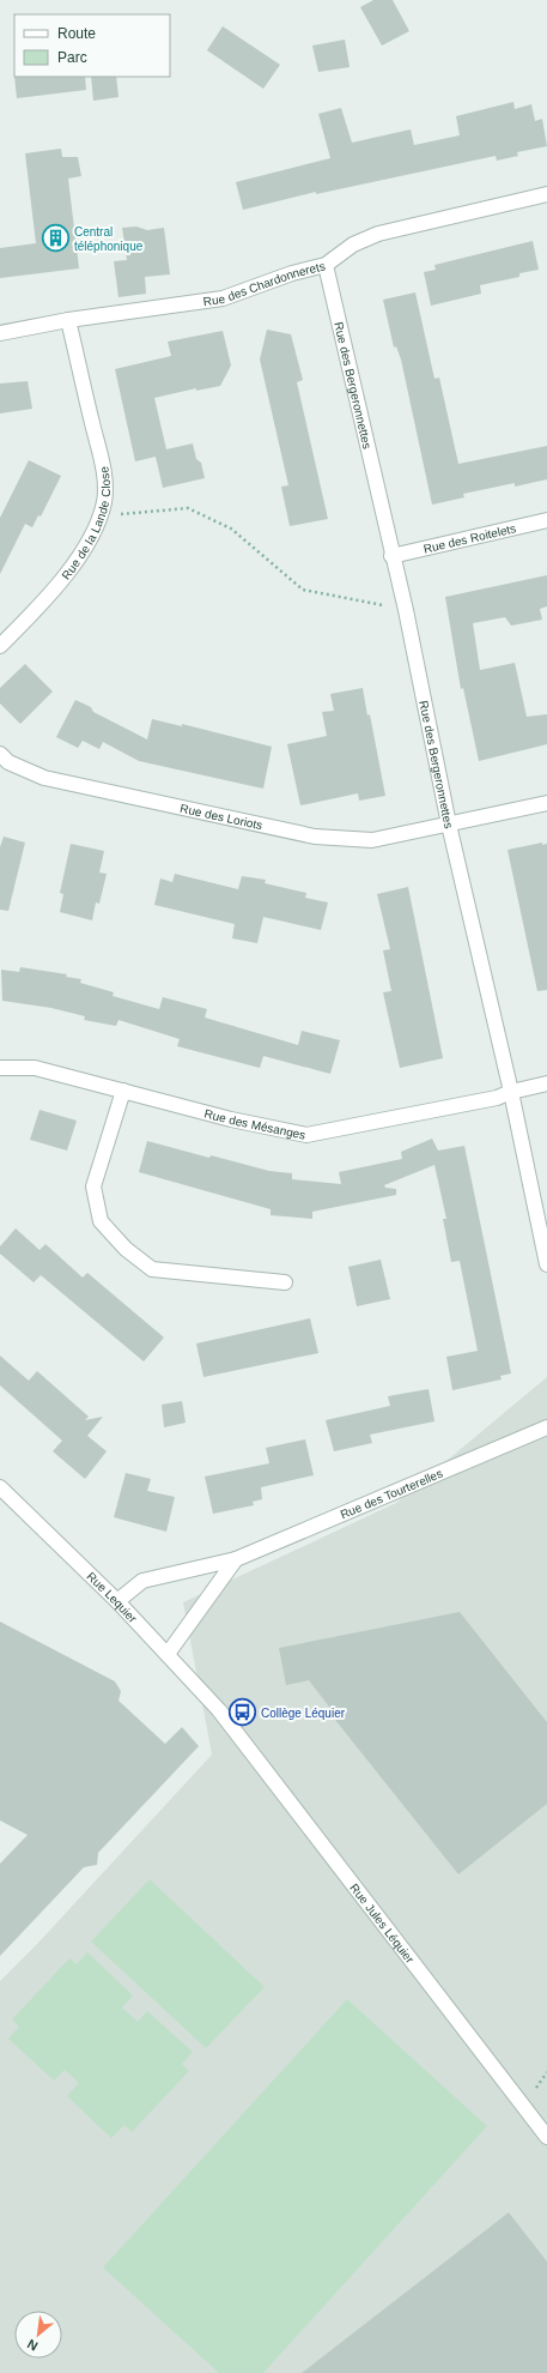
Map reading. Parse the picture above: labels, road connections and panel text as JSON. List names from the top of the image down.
{
  "streets": {
    "street": [
      "Rue des Chardonnerets",
      "Rue des Bergeronnettes",
      "Rue de la Lande Close",
      "Rue des Roitelets",
      "Rue des Loriots",
      "Rue des Mésanges",
      "Rue des Tourterelles",
      "Rue Lequier",
      "Rue Jules Léquier"
    ]
  },
  "crossings": [
    ["Rue des Chardonnerets", "Rue des Bergeronnettes"],
    ["Rue des Chardonnerets", "Rue de la Lande Close"],
    ["Rue des Bergeronnettes", "Rue des Roitelets"],
    ["Rue des Bergeronnettes", "Rue des Loriots"],
    ["Rue des Bergeronnettes", "Rue des Mésanges"],
    ["Rue des Tourterelles", "Rue Lequier"],
    ["Rue Lequier", "Rue Jules Léquier"]
  ],
  "places": {
    "building": ["Central téléphonique"],
    "bus stop": ["Collège Léquier"]
  },
  "legend": ["Route", "Parc"],
  "north": "bottom left"
}
